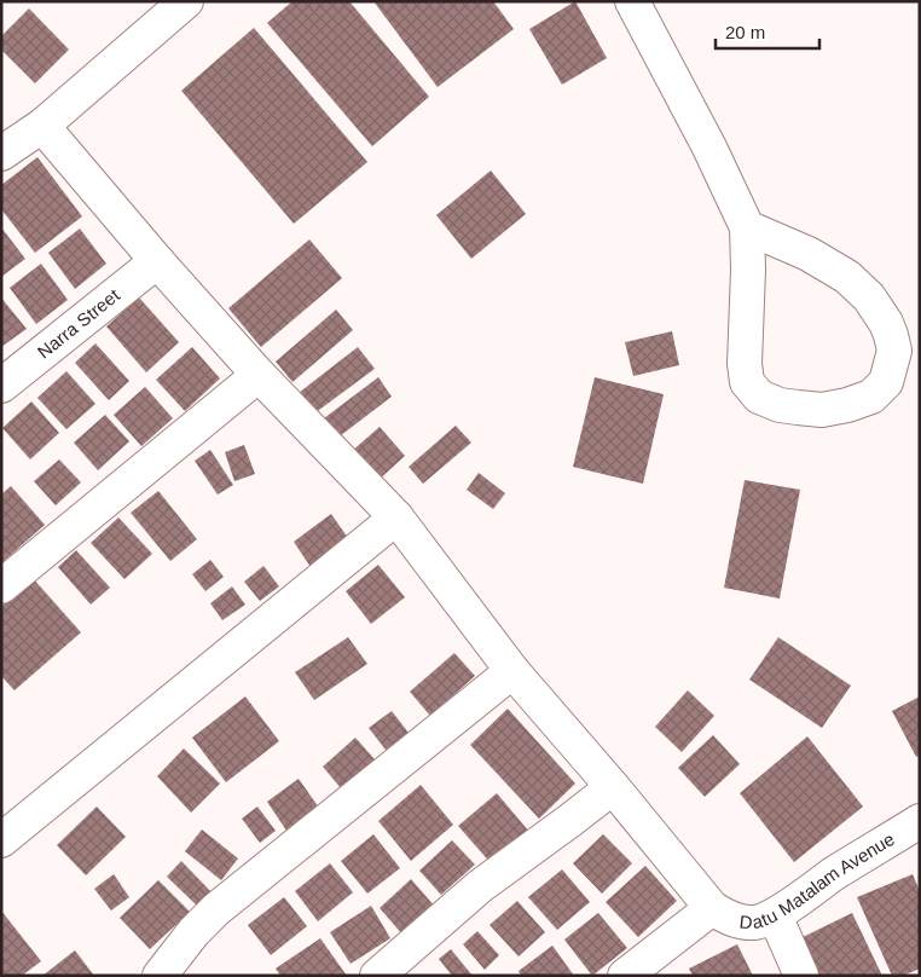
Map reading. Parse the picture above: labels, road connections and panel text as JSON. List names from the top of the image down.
{
  "streets": {
    "street": ["Narra Street", "Datu Matalam Avenue"]
  },
  "scale_bar": "20 m"
}
